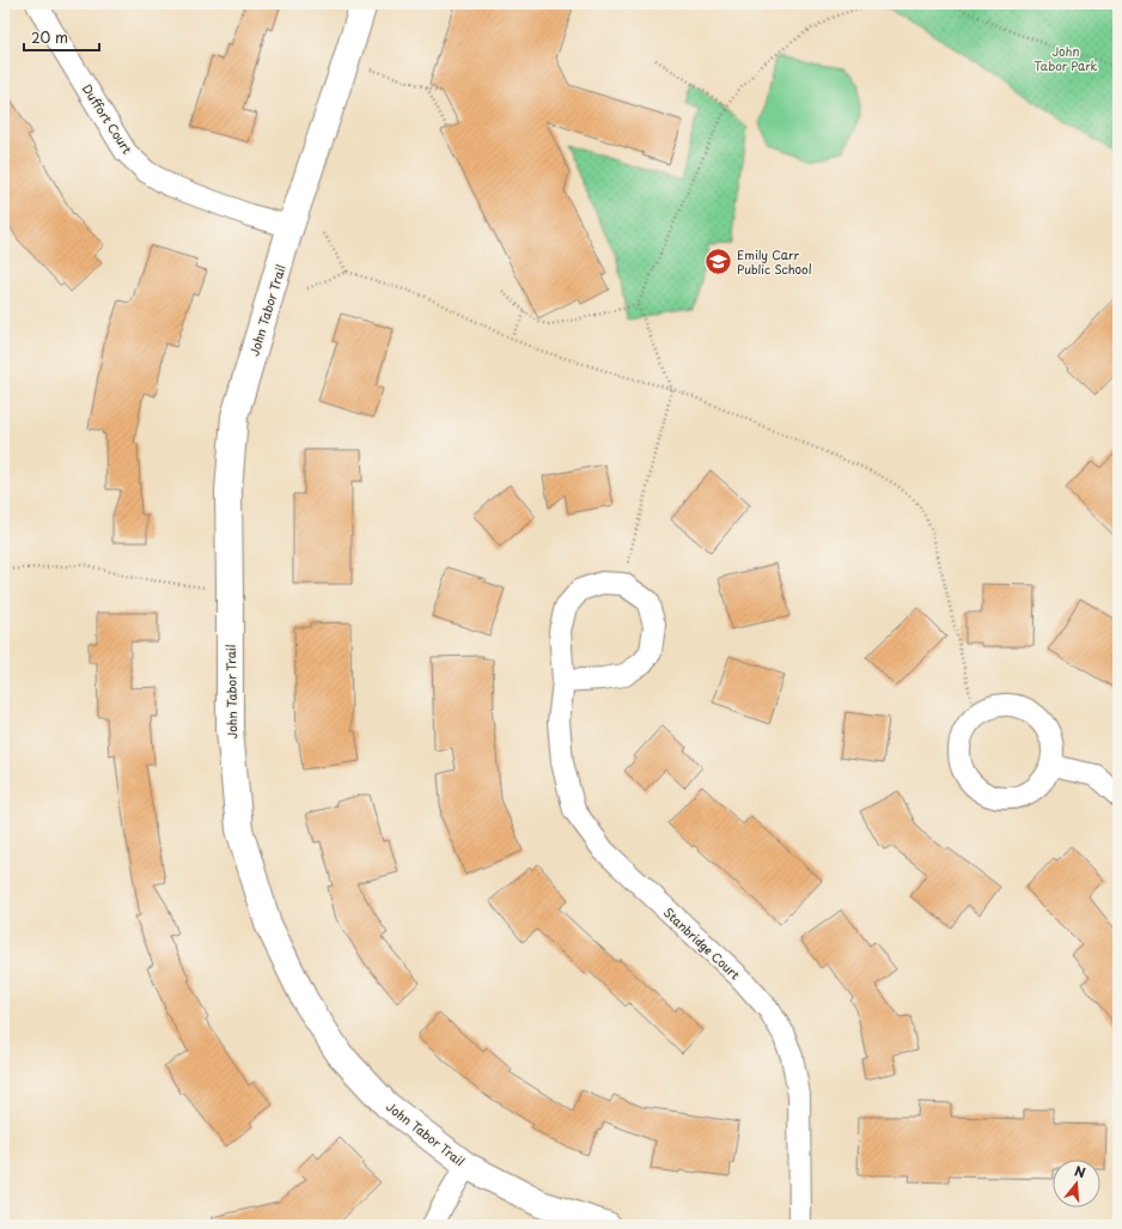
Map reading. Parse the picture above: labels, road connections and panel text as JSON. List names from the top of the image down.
{
  "streets": {
    "street": ["Duffort Court", "John Tabor Trail", "Stanbridge Court"]
  },
  "crossings": [
    ["Duffort Court", "John Tabor Trail"]
  ],
  "parks": ["John Tabor Park"],
  "places": {
    "school or university": ["Emily Carr Public School"]
  },
  "scale_bar": "20 m",
  "north": "top"
}
